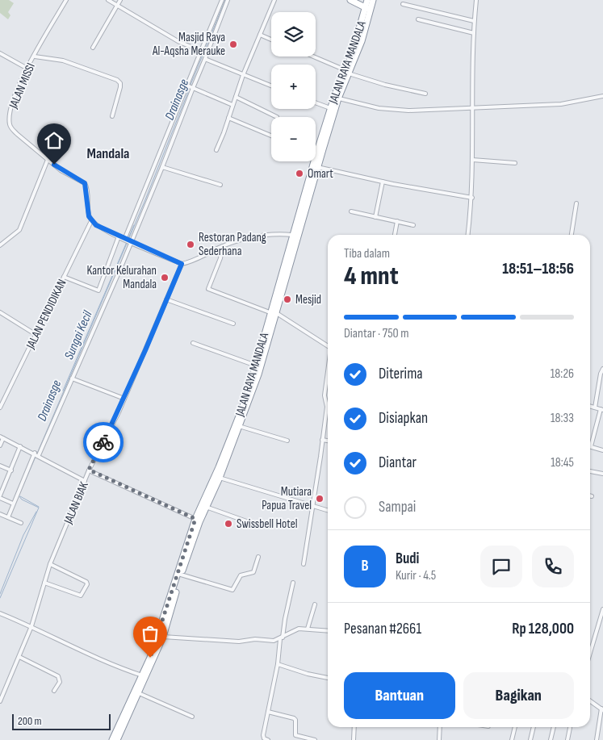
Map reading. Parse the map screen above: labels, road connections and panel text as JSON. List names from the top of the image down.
{
  "streets": {
    "highway": ["JALAN RAYA MANDALA"],
    "street": ["JALAN MISSI", "JALAN PENDIDIKAN", "JALAN BIAK"]
  },
  "crossings": [
    ["JALAN MISSI", "JALAN PENDIDIKAN"]
  ],
  "districts": ["Mandala"],
  "water": ["Drainasge", "Sungai Kecil"],
  "places": [
    "Masjid Raya Al-Aqsha Merauke",
    "Omart",
    "Restoran Padang Sederhana",
    "Kantor Kelurahan Mandala",
    "Mesjid",
    "Mutiara Papua Travel",
    "Swissbell Hotel"
  ],
  "scale_bar": "200 m",
  "page": {
    "map_buttons": ["+", "−"],
    "heading": ["4 mnt", "Tiba dalam", "18:51–18:56"],
    "panel": [
      "Budi",
      "Kurir · 4.5",
      "Pesanan #2661",
      "Rp 128,000"
    ],
    "bar": "Diantar · 750 m",
    "list": [
      ["Diterima", "18:26"],
      ["Disiapkan", "18:33"],
      ["Diantar", "18:45"],
      "Sampai"
    ],
    "round": "B",
    "buttons": ["Bantuan", "Bagikan"],
    "scale": "200 m"
  }
}
